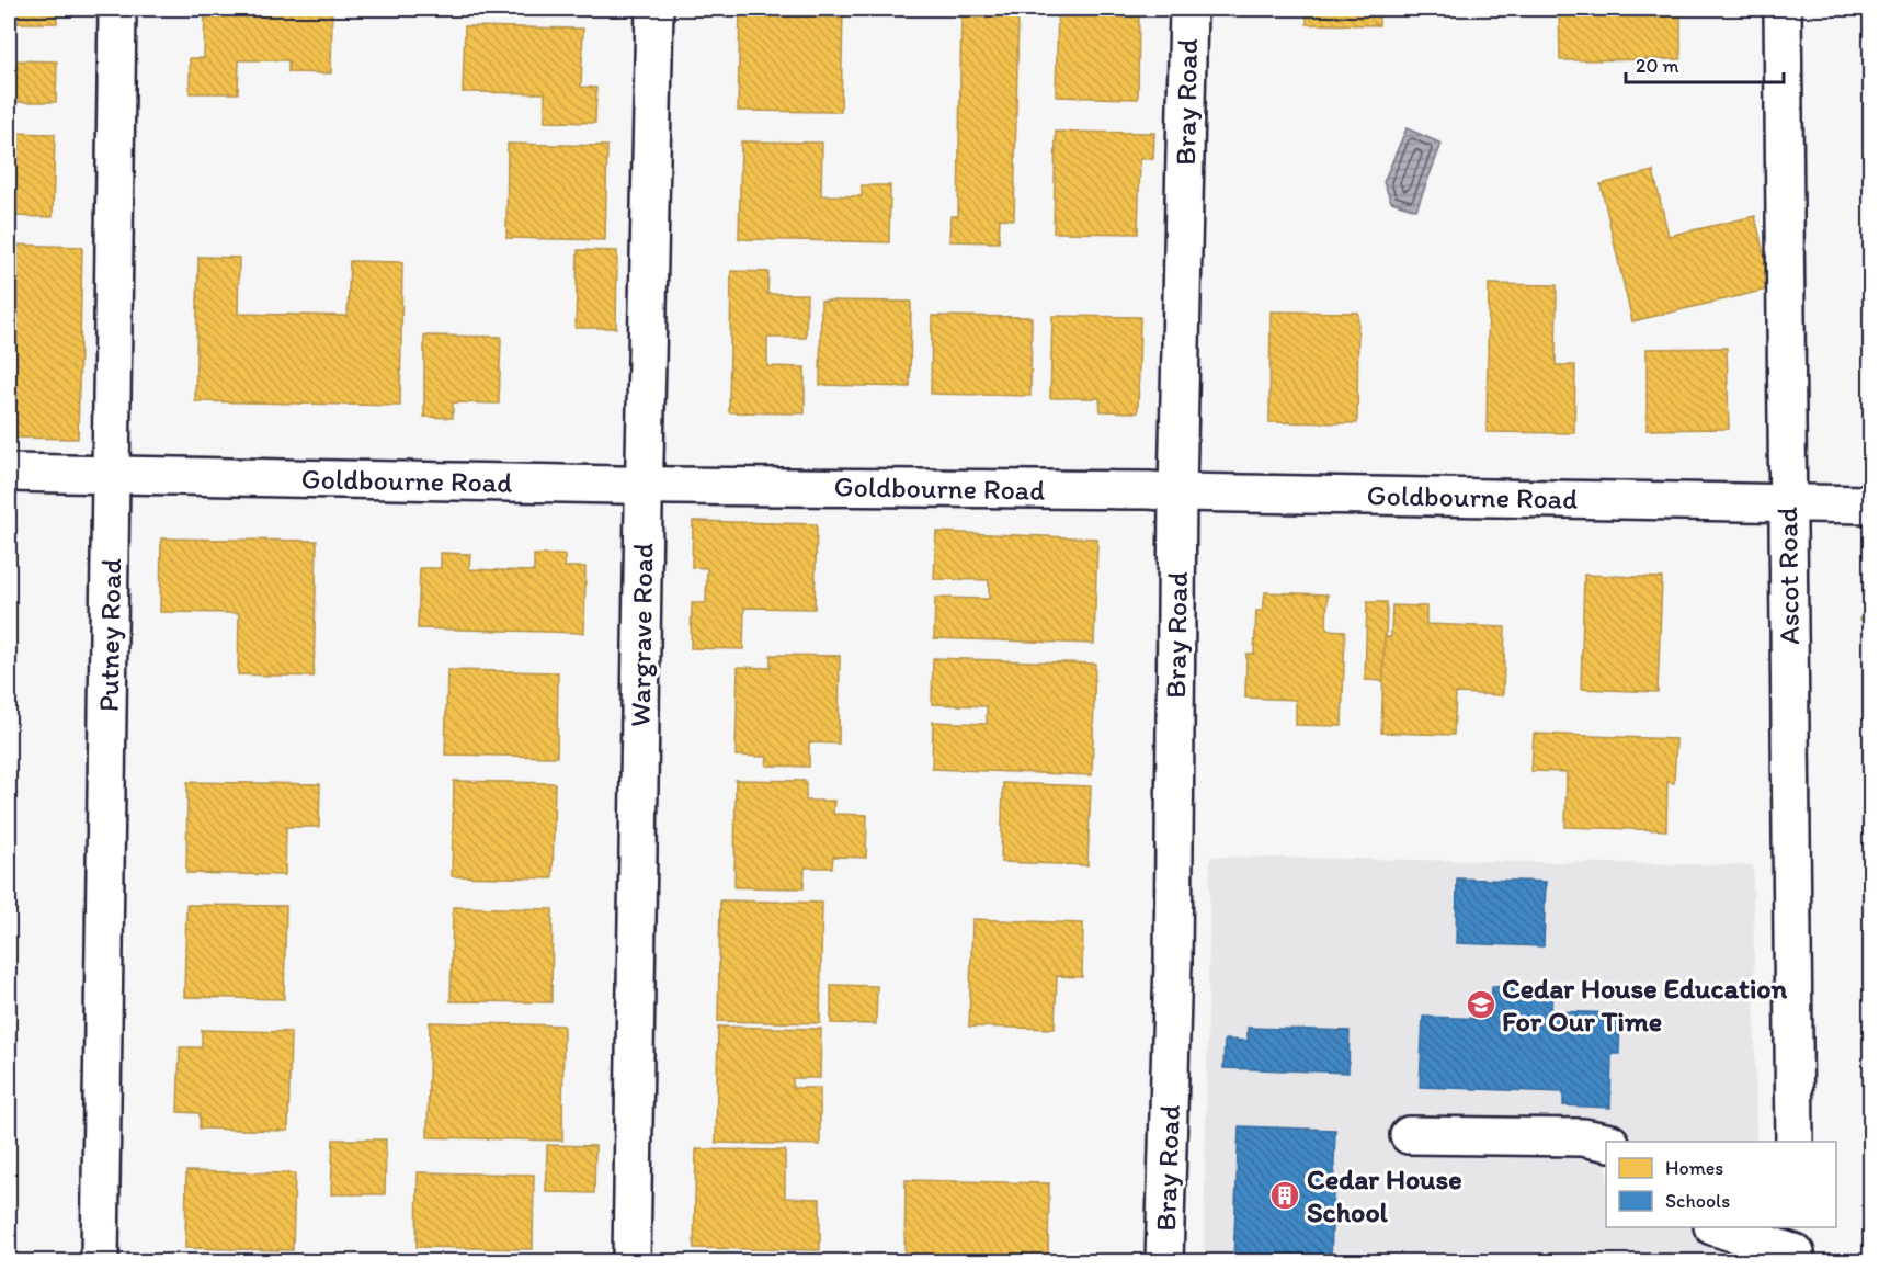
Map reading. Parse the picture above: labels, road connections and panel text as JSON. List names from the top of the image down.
{
  "streets": {
    "street": [
      "Bray Road",
      "Goldbourne Road",
      "Ascot Road",
      "Putney Road",
      "Wargrave Road"
    ]
  },
  "crossings": [
    ["Bray Road", "Goldbourne Road"],
    ["Goldbourne Road", "Ascot Road"],
    ["Goldbourne Road", "Putney Road"],
    ["Goldbourne Road", "Wargrave Road"]
  ],
  "places": {
    "school or university": ["Cedar House Education For Our Time"],
    "building": ["Cedar House School"]
  },
  "legend": ["Homes", "Schools"],
  "scale_bar": "20 m"
}
